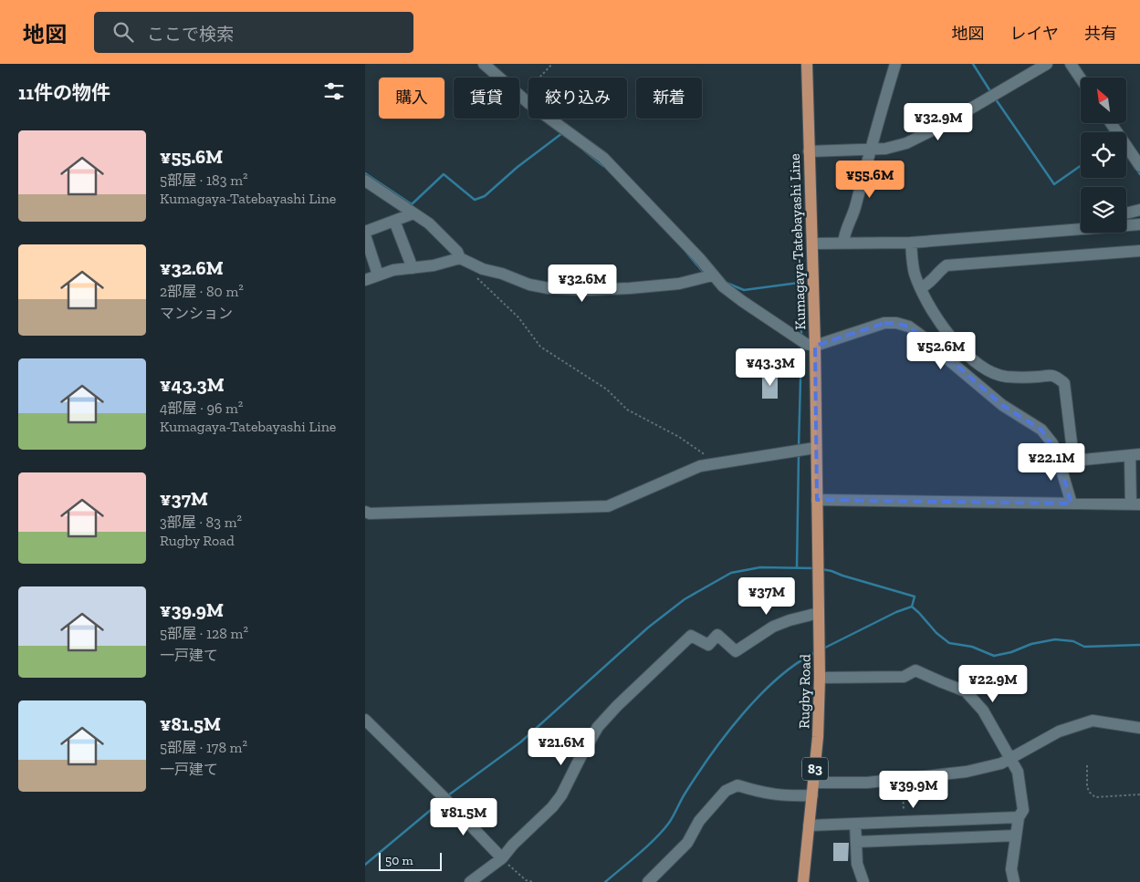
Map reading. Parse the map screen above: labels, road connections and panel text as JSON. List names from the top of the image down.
{
  "streets": {
    "main road": ["Kumagaya-Tatebayashi Line", "Rugby Road", "83"]
  },
  "crossings": [
    ["Kumagaya-Tatebayashi Line", "Rugby Road"]
  ],
  "scale_bar": "50 m",
  "north": "top left",
  "page": {
    "header": "地図",
    "search": "ここで検索",
    "nav": ["地図", "レイヤ", "共有"],
    "heading": "11件の物件",
    "chip": [
      "購入",
      "賃貸",
      "絞り込み",
      "新着"
    ],
    "price": [
      "¥32.9M",
      "¥55.6M",
      "¥32.6M",
      "¥52.6M",
      "¥43.3M",
      "¥22.1M",
      "¥37M",
      "¥22.9M",
      "¥21.6M",
      "¥39.9M",
      "¥81.5M"
    ],
    "list": [
      {
        "name": "¥55.6M",
        "note": "5部屋 · 183 m² · Kumagaya-Tatebayashi Line"
      },
      {
        "name": "¥32.6M",
        "note": "2部屋 · 80 m² · マンション"
      },
      {
        "name": "¥43.3M",
        "note": "4部屋 · 96 m² · Kumagaya-Tatebayashi Line"
      },
      {
        "name": "¥37M",
        "note": "3部屋 · 83 m² · Rugby Road"
      },
      {
        "name": "¥39.9M",
        "note": "5部屋 · 128 m² · 一戸建て"
      },
      {
        "name": "¥81.5M",
        "note": "5部屋 · 178 m² · 一戸建て"
      }
    ],
    "scale": "50 m"
  }
}
